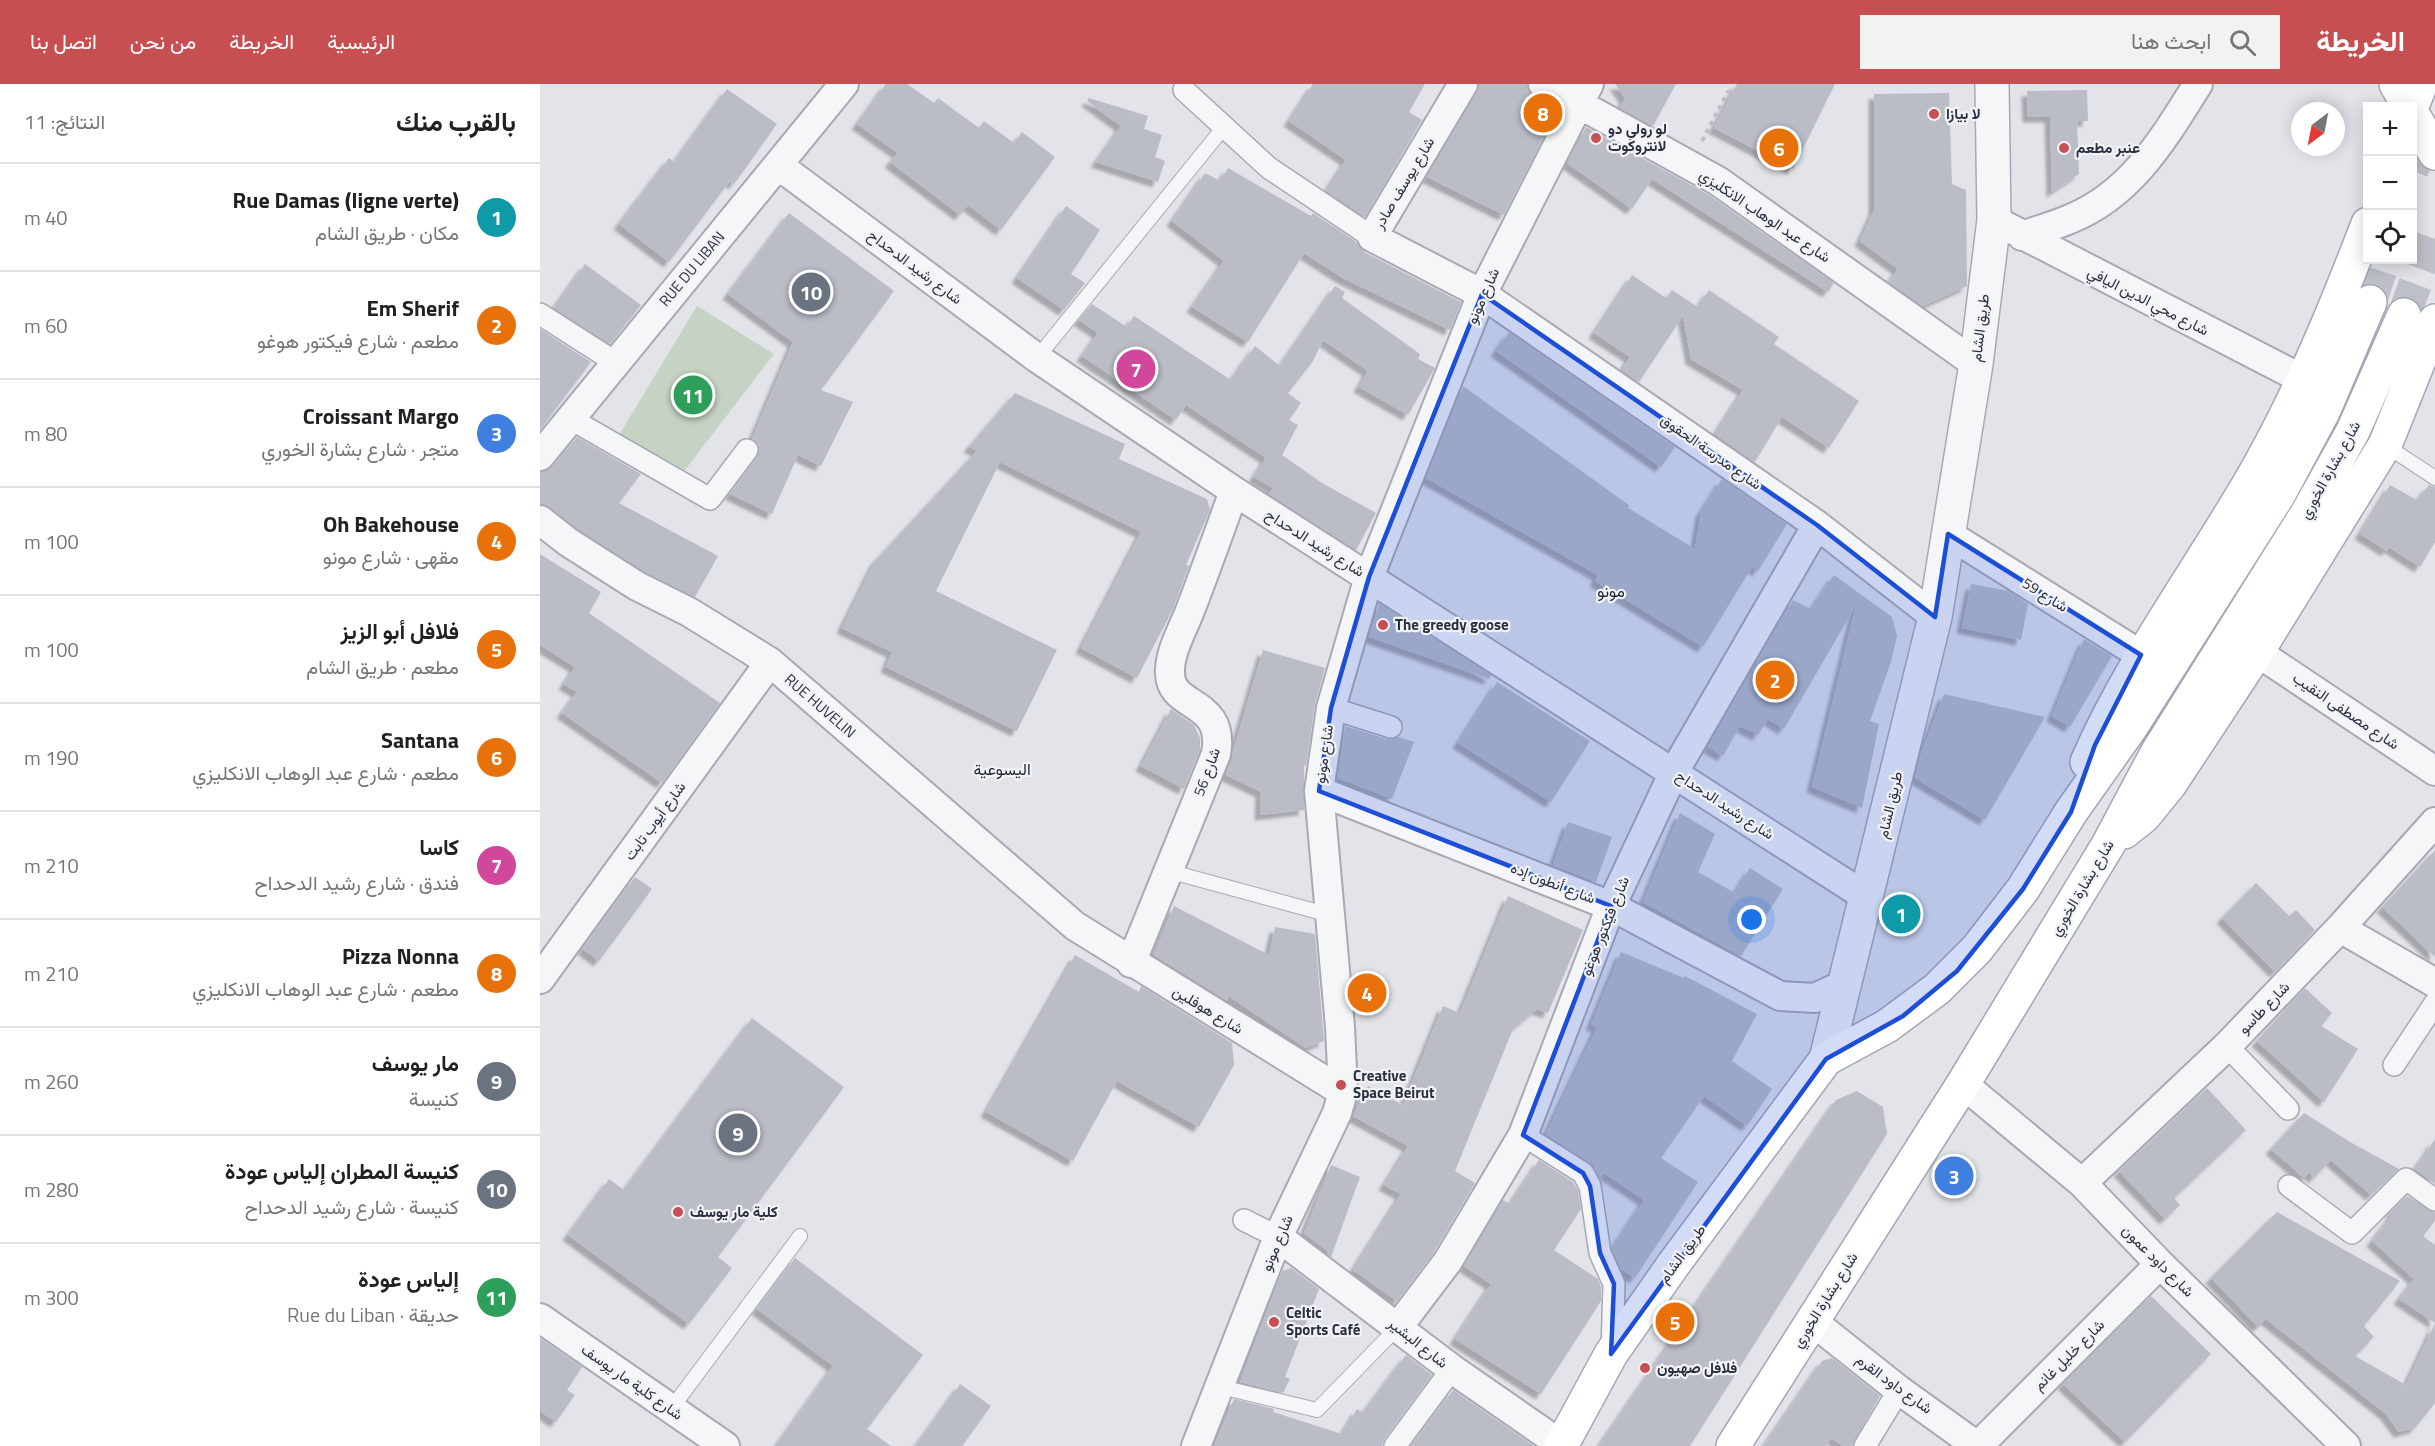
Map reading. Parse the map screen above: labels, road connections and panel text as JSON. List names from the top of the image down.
{
  "streets": {
    "main road": ["طريق الشام", "شارع بشارة الخوري"],
    "street": [
      "شارع يوسف صادر",
      "شارع عبد الوهاب الانكليزي",
      "شارع رشيد الدحداح",
      "RUE DU LIBAN",
      "شارع مونو",
      "شارع محي الدين اليافي",
      "شارع مدرسة الحقوق",
      "شارع 59",
      "RUE HUVELIN",
      "شارع مصطفى النقيب",
      "شارع 56",
      "شارع أيوب تابت",
      "شارع أنطون إده",
      "شارع فيكتور هوغو",
      "شارع طاسو",
      "شارع هوفلين",
      "شارع داود عمون",
      "شارع البشير",
      "شارع خليل غانم",
      "شارع كلية مار يوسف",
      "شارع داود القرم"
    ]
  },
  "crossings": [
    ["شارع يوسف صادر", "شارع مونو"],
    ["شارع يوسف صادر", "شارع مدرسة الحقوق"],
    ["شارع عبد الوهاب الانكليزي", "شارع مونو"],
    ["شارع عبد الوهاب الانكليزي", "طريق الشام"],
    ["شارع رشيد الدحداح", "RUE DU LIBAN"],
    ["شارع رشيد الدحداح", "شارع مونو"],
    ["شارع رشيد الدحداح", "طريق الشام"],
    ["شارع رشيد الدحداح", "شارع 56"],
    ["شارع رشيد الدحداح", "شارع فيكتور هوغو"],
    ["شارع مونو", "شارع مدرسة الحقوق"],
    ["شارع مونو", "شارع أنطون إده"],
    ["شارع مونو", "شارع هوفلين"],
    ["شارع مونو", "شارع البشير"],
    ["شارع محي الدين اليافي", "طريق الشام"],
    ["طريق الشام", "شارع مدرسة الحقوق"],
    ["طريق الشام", "شارع 59"],
    ["طريق الشام", "شارع أنطون إده"],
    ["طريق الشام", "شارع البشير"],
    ["شارع مدرسة الحقوق", "شارع فيكتور هوغو"],
    ["شارع بشارة الخوري", "شارع داود عمون"],
    ["شارع بشارة الخوري", "شارع داود القرم"],
    ["RUE HUVELIN", "شارع أيوب تابت"],
    ["RUE HUVELIN", "شارع هوفلين"],
    ["شارع 56", "شارع هوفلين"],
    ["شارع أنطون إده", "شارع فيكتور هوغو"],
    ["شارع فيكتور هوغو", "شارع البشير"],
    ["شارع طاسو", "شارع داود عمون"],
    ["شارع داود عمون", "شارع خليل غانم"],
    ["شارع خليل غانم", "شارع داود القرم"]
  ],
  "districts": ["مونو", "اليسوعية"],
  "places": [
    "لا بيازا",
    "لو رولي دو لانتروكوت",
    "عنبر مطعم",
    "The greedy goose",
    "Creative Space Beirut",
    "كلية مار يوسف",
    "Celtic Sports Café",
    "فلافل صهيون"
  ],
  "north": "bottom left",
  "page": {
    "header": "الخريطة",
    "search": "ابحث هنا",
    "nav": [
      "الرئيسية",
      "الخريطة",
      "من نحن",
      "اتصل بنا"
    ],
    "heading": ["بالقرب منك", "النتائج: 11"],
    "pins": [
      "8",
      "6",
      "10",
      "7",
      "11",
      "2",
      "1",
      "4",
      "9",
      "3",
      "5"
    ],
    "map_buttons": ["+", "−"],
    "list": [
      {
        "mark": "1",
        "name": "Rue Damas (ligne verte)",
        "note": "مكان · طريق الشام",
        "value": "40 m"
      },
      {
        "mark": "2",
        "name": "Em Sherif",
        "note": "مطعم · شارع فيكتور هوغو",
        "value": "60 m"
      },
      {
        "mark": "3",
        "name": "Croissant Margo",
        "note": "متجر · شارع بشارة الخوري",
        "value": "80 m"
      },
      {
        "mark": "4",
        "name": "Oh Bakehouse",
        "note": "مقهى · شارع مونو",
        "value": "100 m"
      },
      {
        "mark": "5",
        "name": "فلافل أبو الزيز",
        "note": "مطعم · طريق الشام",
        "value": "100 m"
      },
      {
        "mark": "6",
        "name": "Santana",
        "note": "مطعم · شارع عبد الوهاب الانكليزي",
        "value": "190 m"
      },
      {
        "mark": "7",
        "name": "كاسا",
        "note": "فندق · شارع رشيد الدحداح",
        "value": "210 m"
      },
      {
        "mark": "8",
        "name": "Pizza Nonna",
        "note": "مطعم · شارع عبد الوهاب الانكليزي",
        "value": "210 m"
      },
      {
        "mark": "9",
        "name": "مار يوسف",
        "note": "كنيسة",
        "value": "260 m"
      },
      {
        "mark": "10",
        "name": "كنيسة المطران إلياس عودة",
        "note": "كنيسة · شارع رشيد الدحداح",
        "value": "280 m"
      },
      {
        "mark": "11",
        "name": "إلياس عودة",
        "note": "حديقة · Rue du Liban",
        "value": "300 m"
      }
    ]
  }
}
